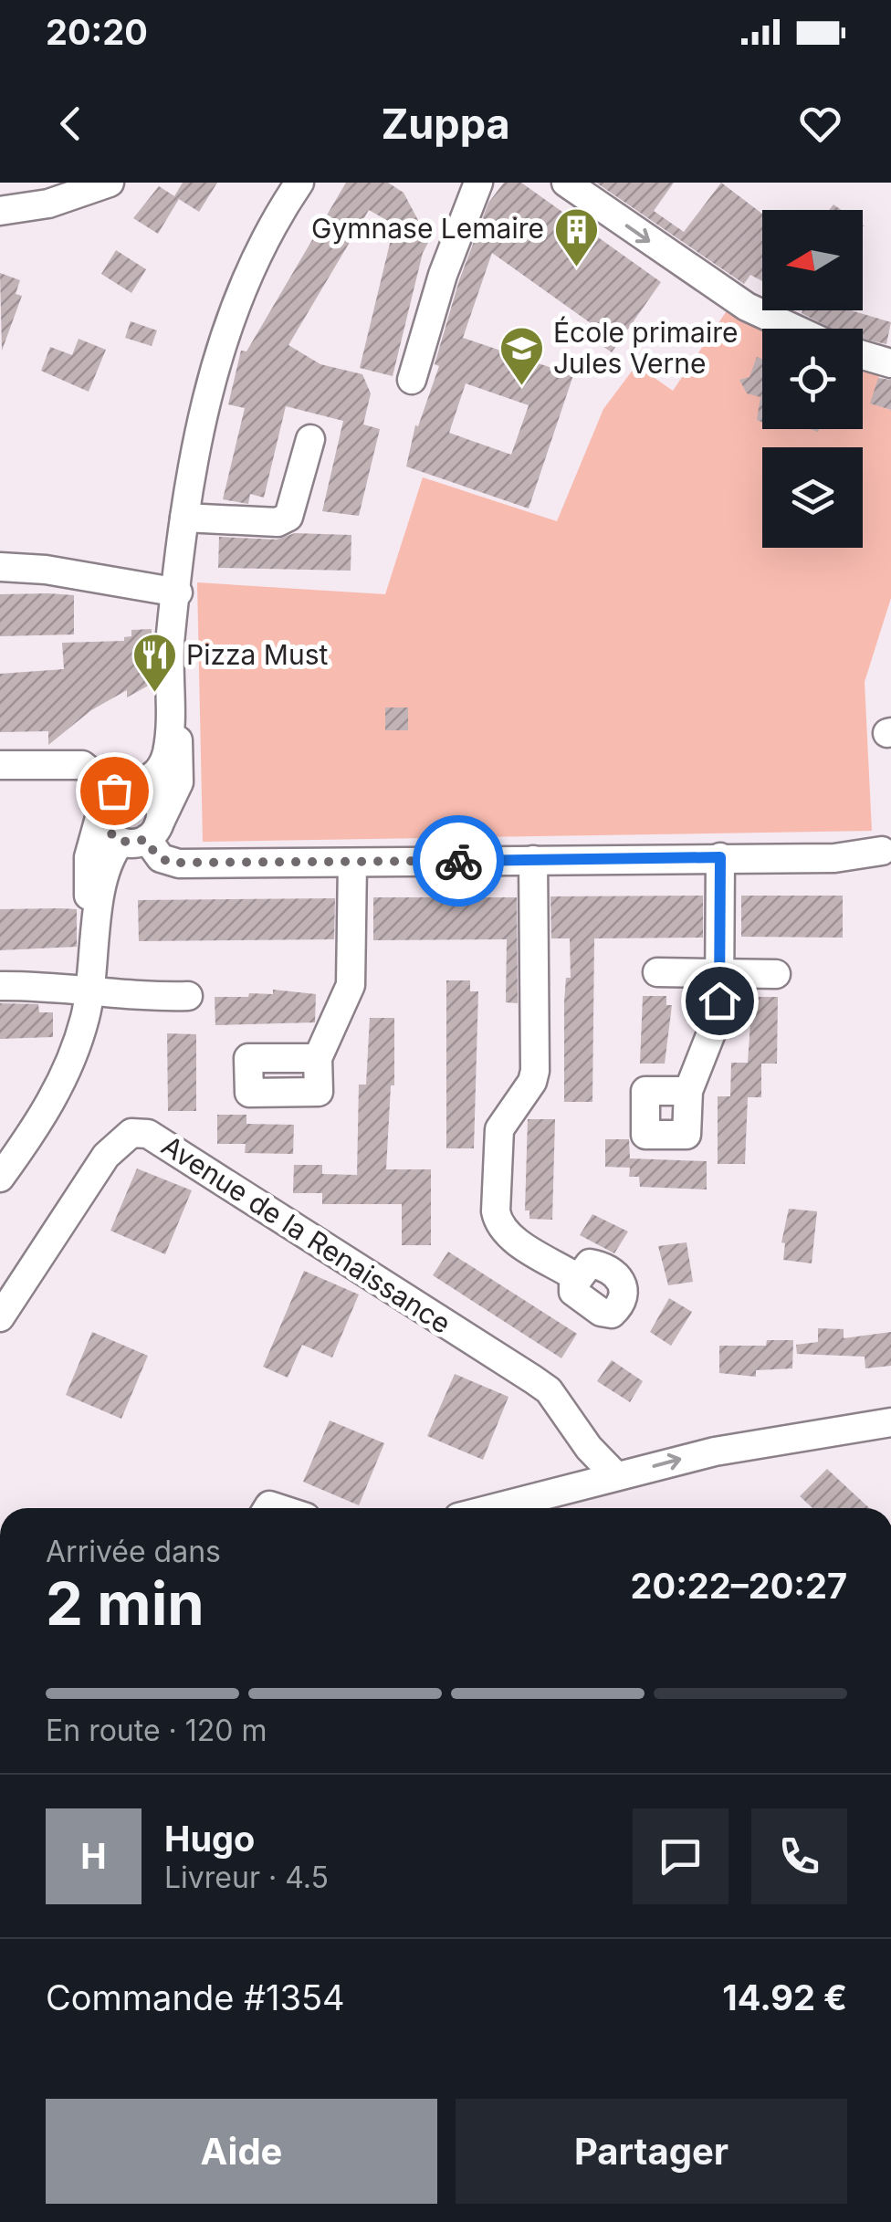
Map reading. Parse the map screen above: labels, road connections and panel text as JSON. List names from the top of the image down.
{
  "streets": {
    "street": ["Avenue de la Renaissance"]
  },
  "places": {
    "building": ["Gymnase Lemaire"],
    "school or university": ["École primaire Jules Verne"],
    "restaurant": ["Pizza Must"]
  },
  "north": "left",
  "page": {
    "status": "20:20",
    "header": "Zuppa",
    "heading": ["2 min", "Arrivée dans", "20:22–20:27"],
    "panel": [
      "Hugo",
      "Livreur · 4.5",
      "Commande #1354",
      "14.92 €"
    ],
    "bar": "En route · 120 m",
    "round": "H",
    "buttons": ["Aide", "Partager"]
  }
}
